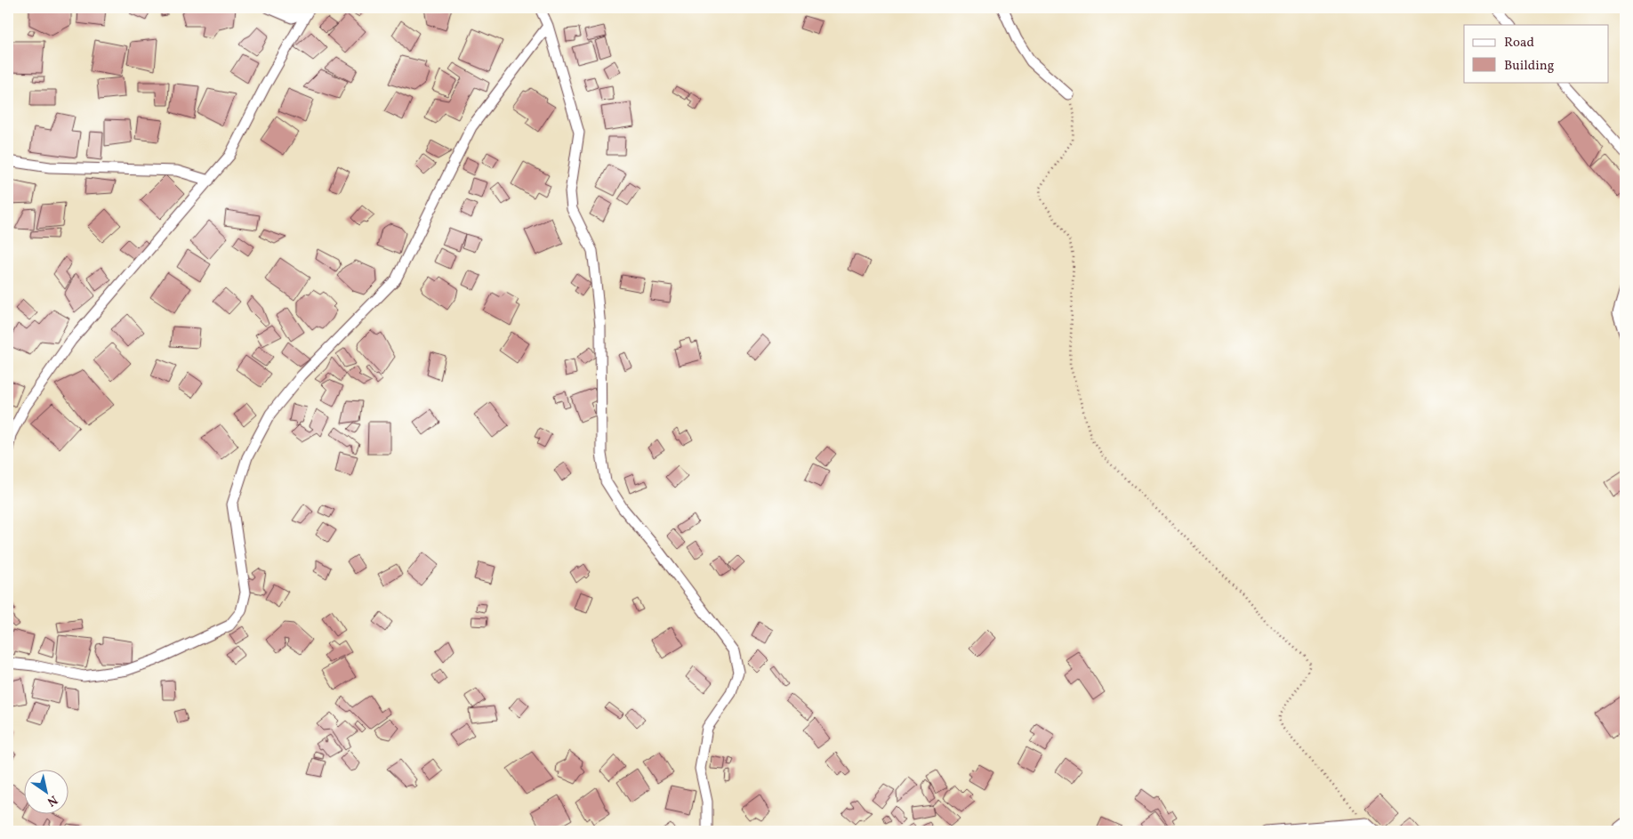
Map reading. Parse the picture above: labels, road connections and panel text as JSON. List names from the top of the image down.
{
  "legend": ["Road", "Building"],
  "north": "bottom right"
}
